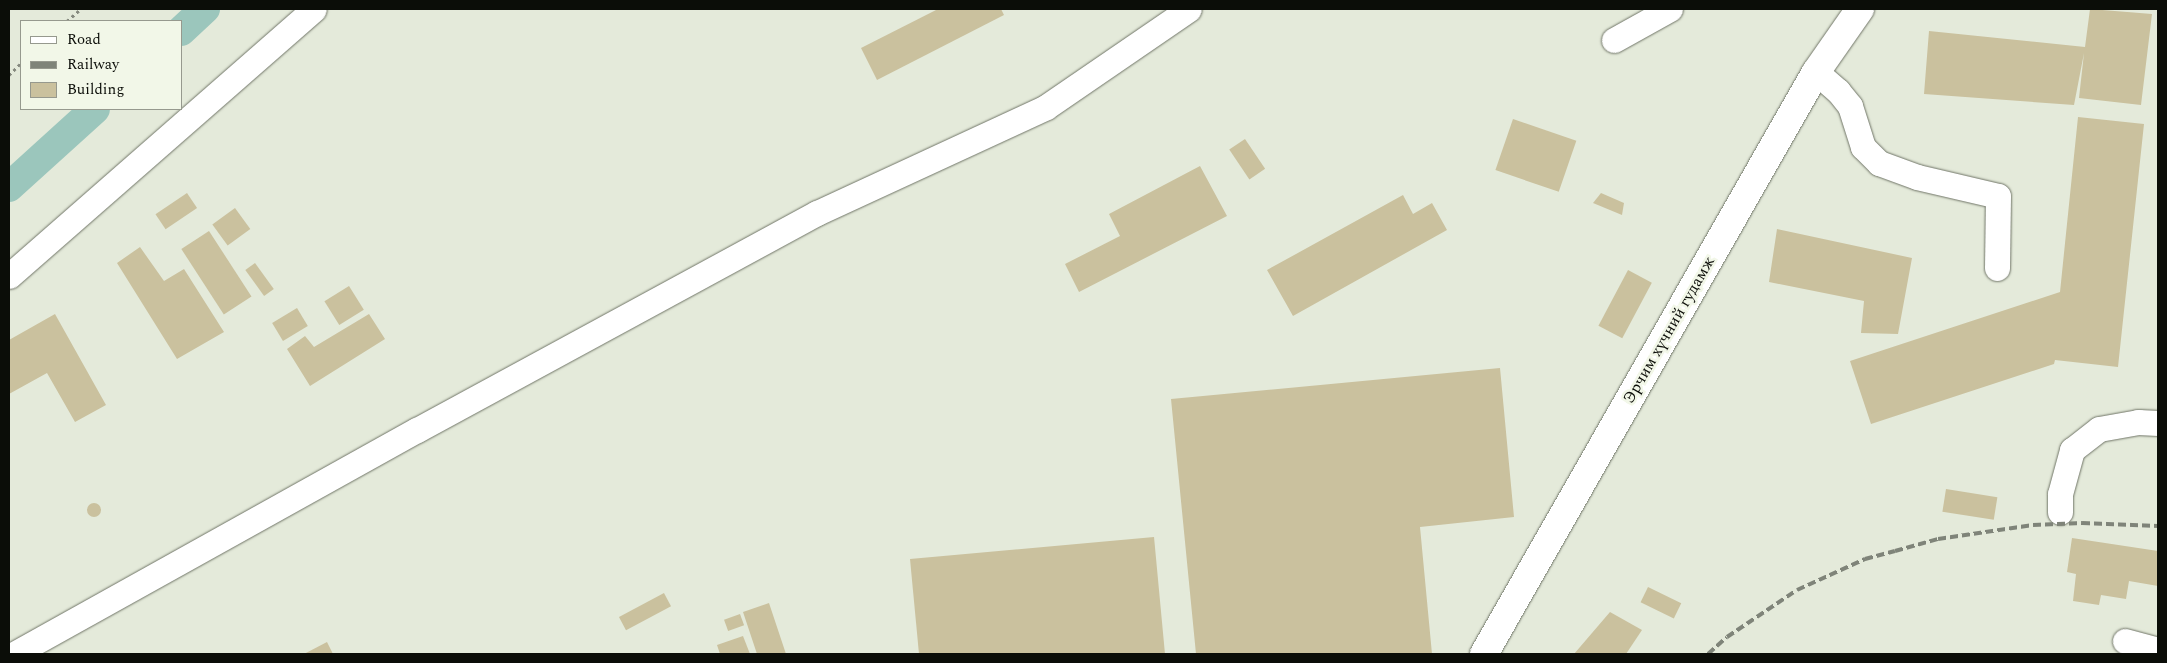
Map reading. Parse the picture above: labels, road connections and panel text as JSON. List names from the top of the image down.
{
  "streets": {
    "main road": ["Эрчим хүчний гудамж"]
  },
  "legend": ["Road", "Railway", "Building"]
}
